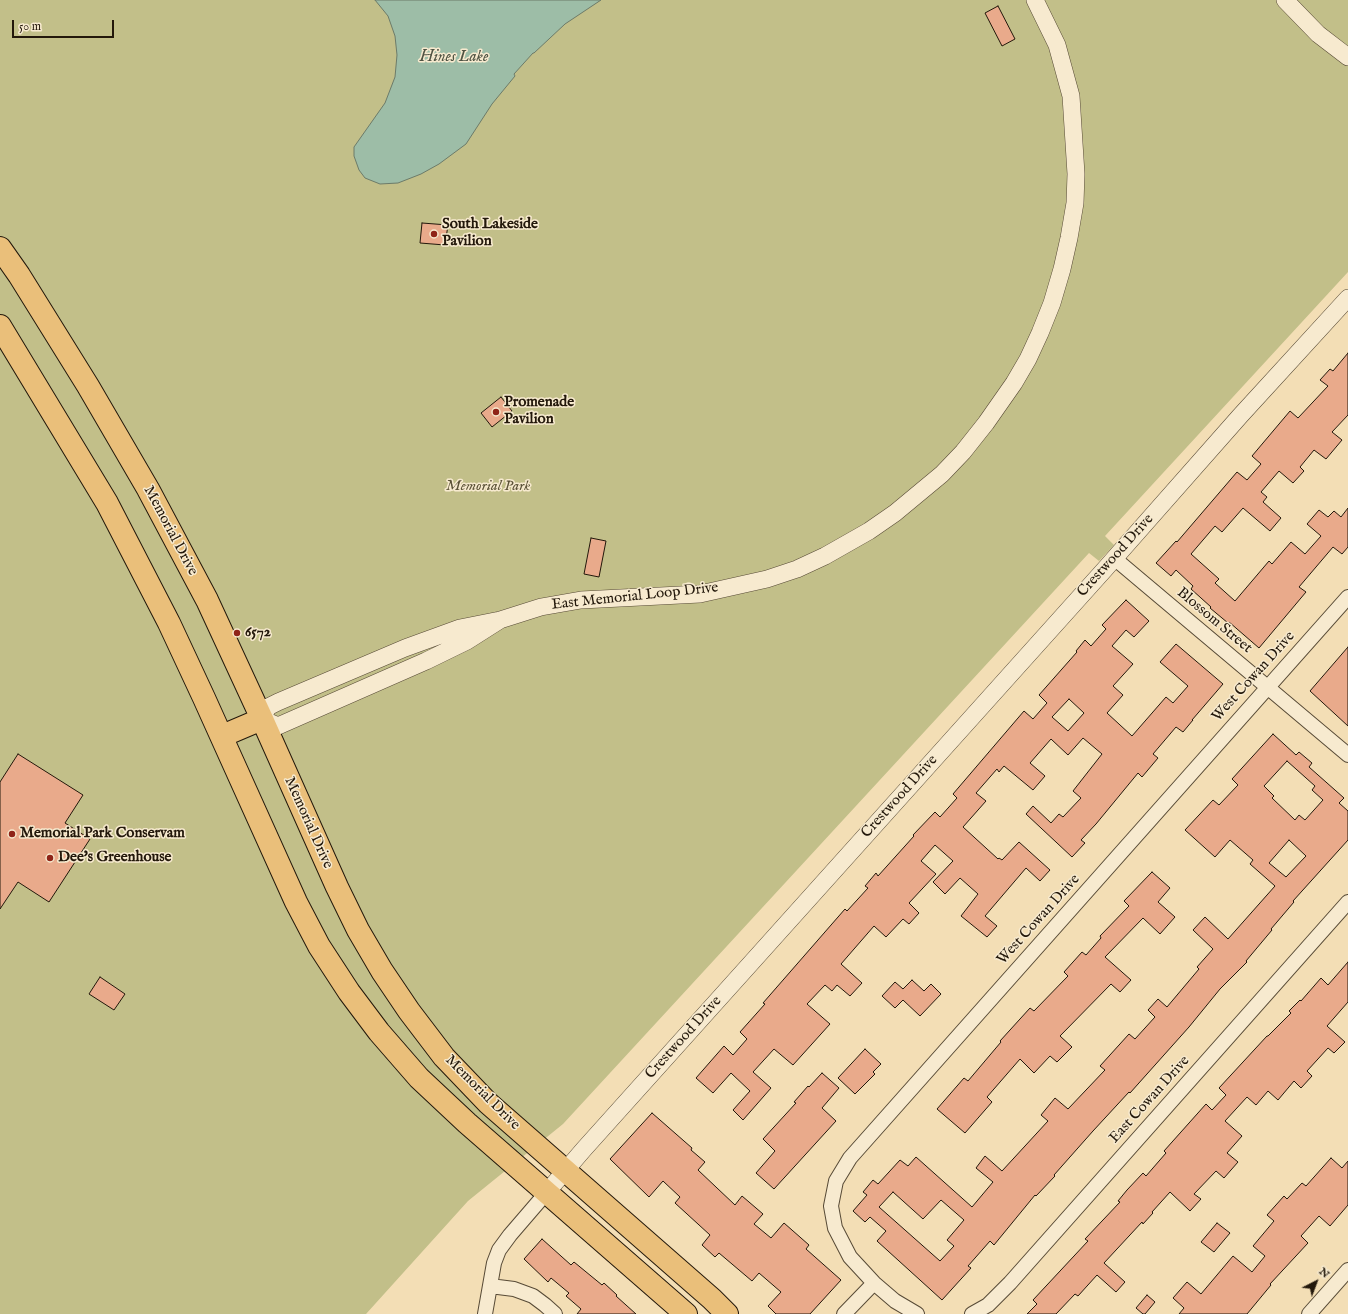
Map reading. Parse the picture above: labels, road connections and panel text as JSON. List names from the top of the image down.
{
  "streets": {
    "main road": ["Memorial Drive"],
    "street": [
      "Crestwood Drive",
      "East Memorial Loop Drive",
      "Blossom Street",
      "West Cowan Drive",
      "East Cowan Drive"
    ]
  },
  "crossings": [
    ["Memorial Drive", "Crestwood Drive"],
    ["Memorial Drive", "East Memorial Loop Drive"],
    ["Crestwood Drive", "Blossom Street"],
    ["Blossom Street", "West Cowan Drive"]
  ],
  "water": ["Hines Lake"],
  "parks": ["Memorial Park"],
  "places": [
    "South Lakeside Pavilion",
    "Promenade Pavilion",
    "6572",
    "Memorial Park Conservam",
    "Dee's Greenhouse"
  ],
  "scale_bar": "50 m",
  "north": "top right"
}
